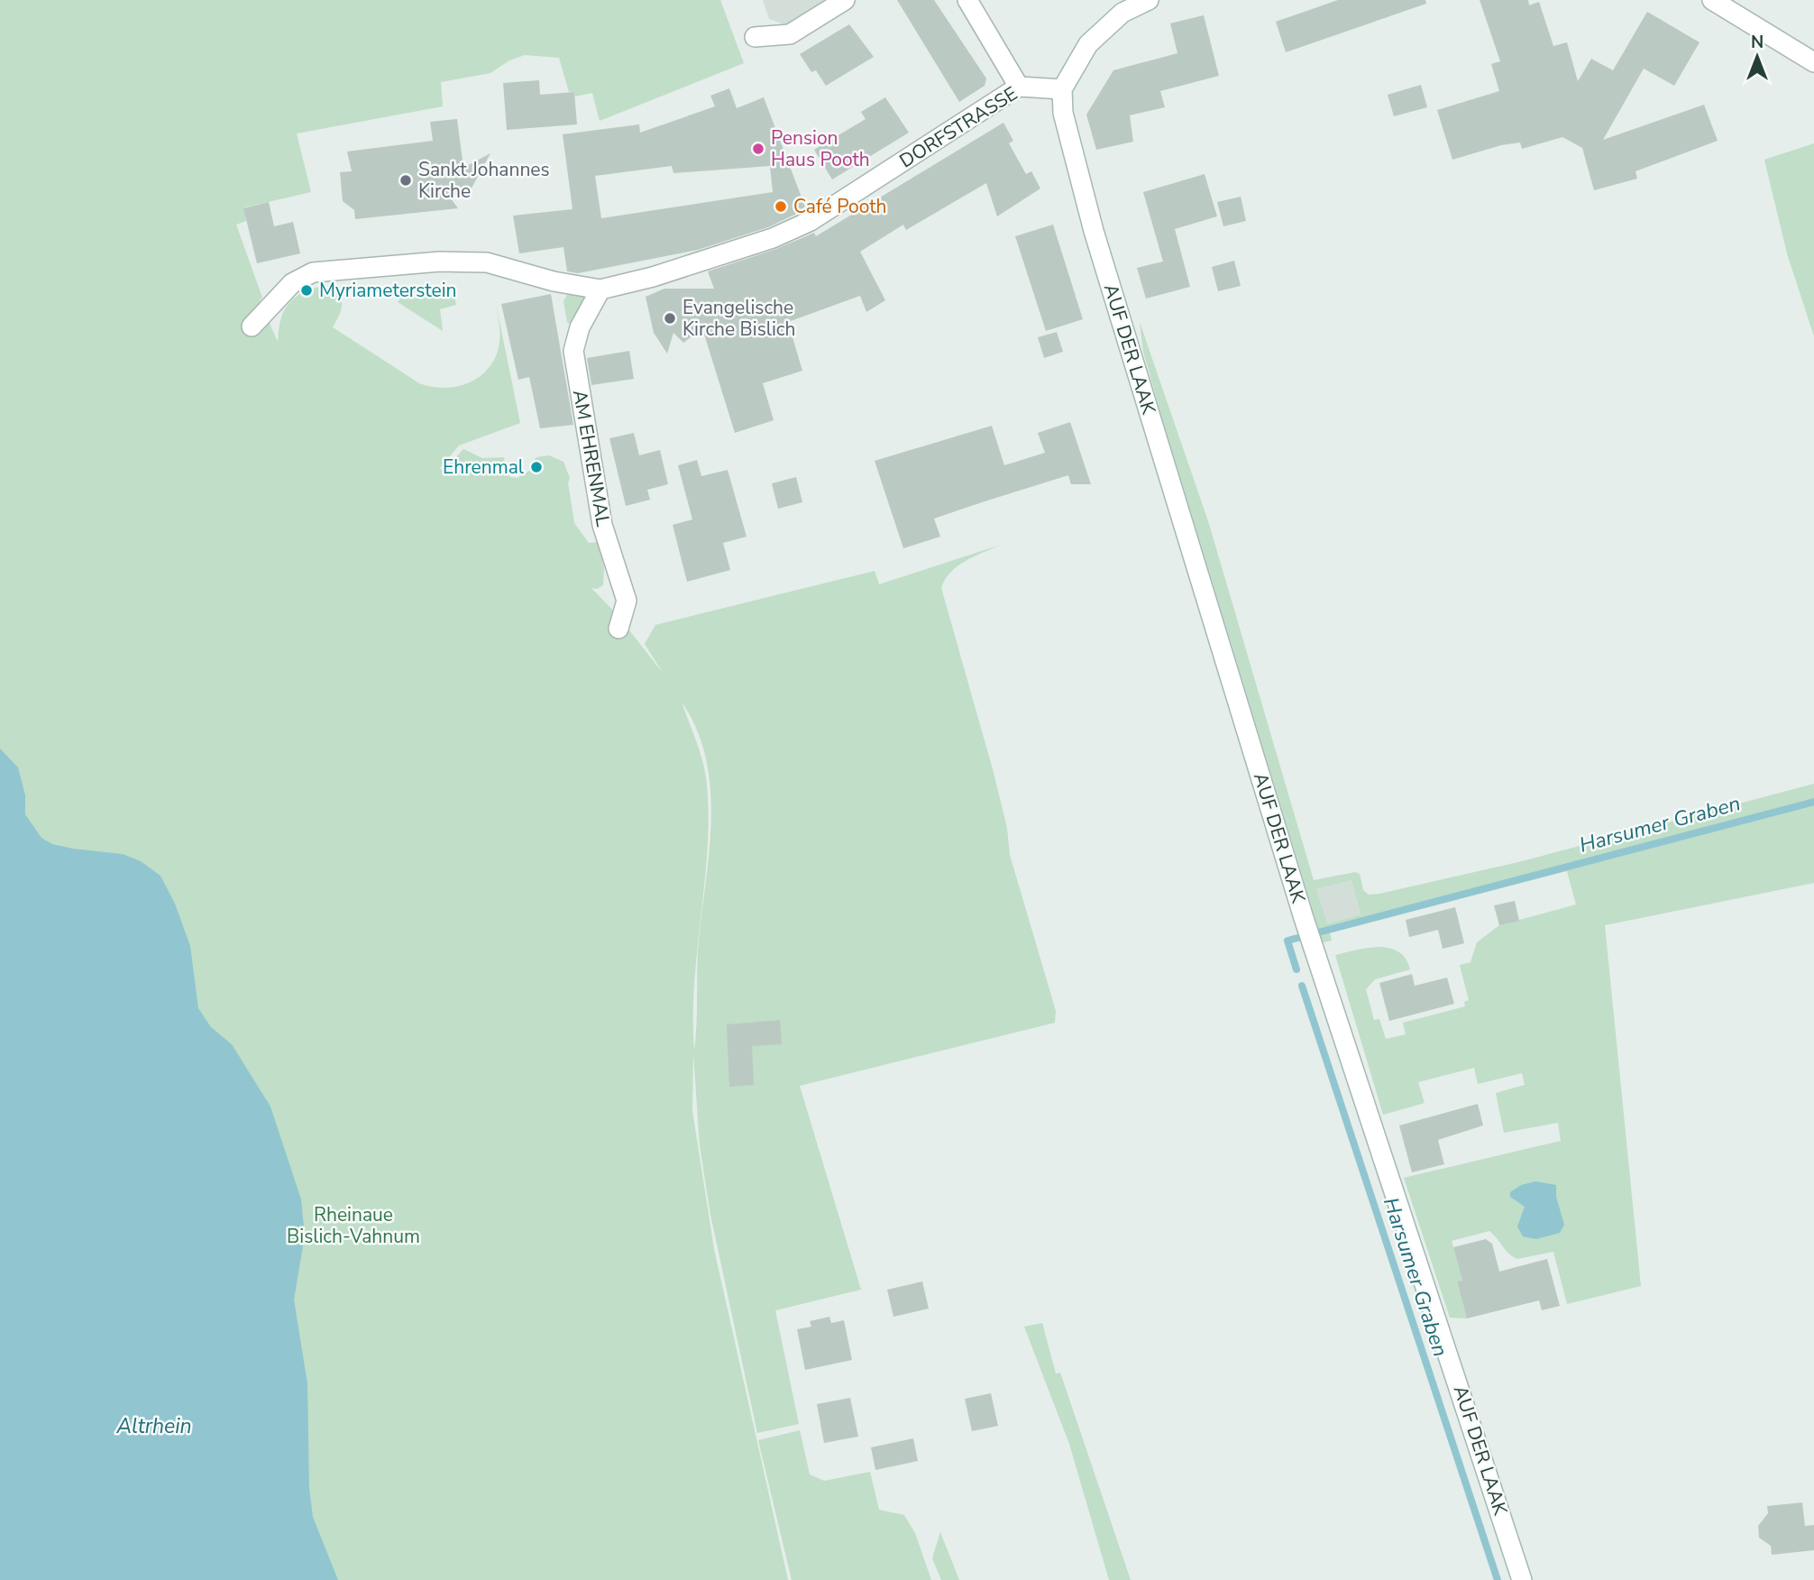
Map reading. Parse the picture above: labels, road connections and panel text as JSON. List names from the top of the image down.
{
  "streets": {
    "main road": ["DORFSTRASSE", "AUF DER LAAK", "AM EHRENMAL"]
  },
  "crossings": [
    ["DORFSTRASSE", "AUF DER LAAK"],
    ["DORFSTRASSE", "AM EHRENMAL"]
  ],
  "water": ["Harsumer Graben", "Altrhein"],
  "parks": ["Rheinaue Bislich-Vahnum"],
  "places": [
    "Pension Haus Pooth",
    "Sankt Johannes Kirche",
    "Café Pooth",
    "Myriameterstein",
    "Evangelische Kirche Bislich",
    "Ehrenmal"
  ],
  "north": "top"
}
